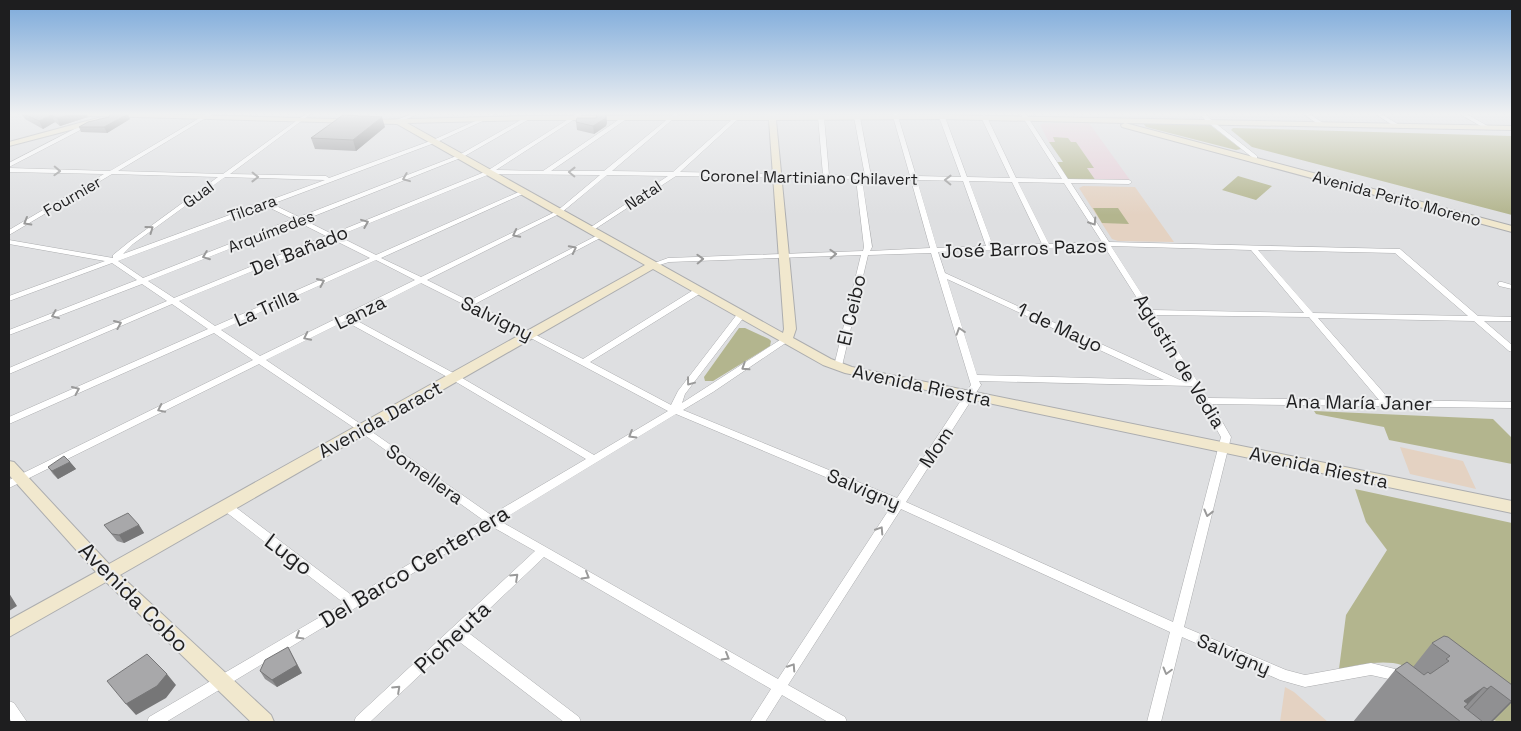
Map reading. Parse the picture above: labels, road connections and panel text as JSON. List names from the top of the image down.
{
  "streets": {
    "main road": [
      "Avenida Perito Moreno",
      "Avenida Riestra",
      "Avenida Daract",
      "Avenida Cobo"
    ],
    "street": [
      "Coronel Martiniano Chilavert",
      "Gual",
      "Natal",
      "Fournier",
      "Tilcara",
      "Arquímedes",
      "José Barros Pazos",
      "Del Bañado",
      "La Trilla",
      "El Ceibo",
      "Lanza",
      "Salvigny",
      "1 de Mayo",
      "Agustín de Vedia",
      "Ana María Janer",
      "Mom",
      "Somellera",
      "Lugo",
      "Del Barco Centenera",
      "Picheuta"
    ]
  },
  "crossings": [
    ["Coronel Martiniano Chilavert", "Natal"],
    ["Coronel Martiniano Chilavert", "Del Bañado"],
    ["Coronel Martiniano Chilavert", "El Ceibo"],
    ["Coronel Martiniano Chilavert", "Lanza"],
    ["Coronel Martiniano Chilavert", "Agustín de Vedia"],
    ["Coronel Martiniano Chilavert", "Avenida Riestra"],
    ["Gual", "Tilcara"],
    ["Gual", "Somellera"],
    ["Natal", "Avenida Riestra"],
    ["Tilcara", "Salvigny"],
    ["Tilcara", "Somellera"],
    ["Arquímedes", "Salvigny"],
    ["Arquímedes", "Avenida Riestra"],
    ["Arquímedes", "Somellera"],
    ["José Barros Pazos", "El Ceibo"],
    ["José Barros Pazos", "Agustín de Vedia"],
    ["José Barros Pazos", "Avenida Riestra"],
    ["José Barros Pazos", "Avenida Daract"],
    ["Del Bañado", "Salvigny"],
    ["Del Bañado", "Avenida Riestra"],
    ["Del Bañado", "Somellera"],
    ["La Trilla", "Salvigny"],
    ["La Trilla", "Avenida Riestra"],
    ["La Trilla", "Somellera"],
    ["El Ceibo", "Avenida Riestra"],
    ["Lanza", "Salvigny"],
    ["Lanza", "Avenida Riestra"],
    ["Lanza", "Somellera"],
    ["Lanza", "Avenida Cobo"],
    ["Salvigny", "Agustín de Vedia"],
    ["Salvigny", "Avenida Daract"],
    ["Salvigny", "Mom"],
    ["Salvigny", "Del Barco Centenera"],
    ["Agustín de Vedia", "Avenida Riestra"],
    ["Agustín de Vedia", "Ana María Janer"],
    ["Avenida Riestra", "Avenida Daract"],
    ["Avenida Riestra", "Mom"],
    ["Avenida Riestra", "Del Barco Centenera"],
    ["Avenida Daract", "Somellera"],
    ["Avenida Daract", "Lugo"],
    ["Avenida Daract", "Avenida Cobo"],
    ["Mom", "Somellera"],
    ["Somellera", "Del Barco Centenera"],
    ["Somellera", "Picheuta"],
    ["Lugo", "Del Barco Centenera"],
    ["Del Barco Centenera", "Avenida Cobo"]
  ],
  "one_way": [
    "Gual",
    "Arquímedes",
    "Del Bañado",
    "La Trilla",
    "Lanza",
    "Agustín de Vedia",
    "Mom",
    "Picheuta"
  ]
}
